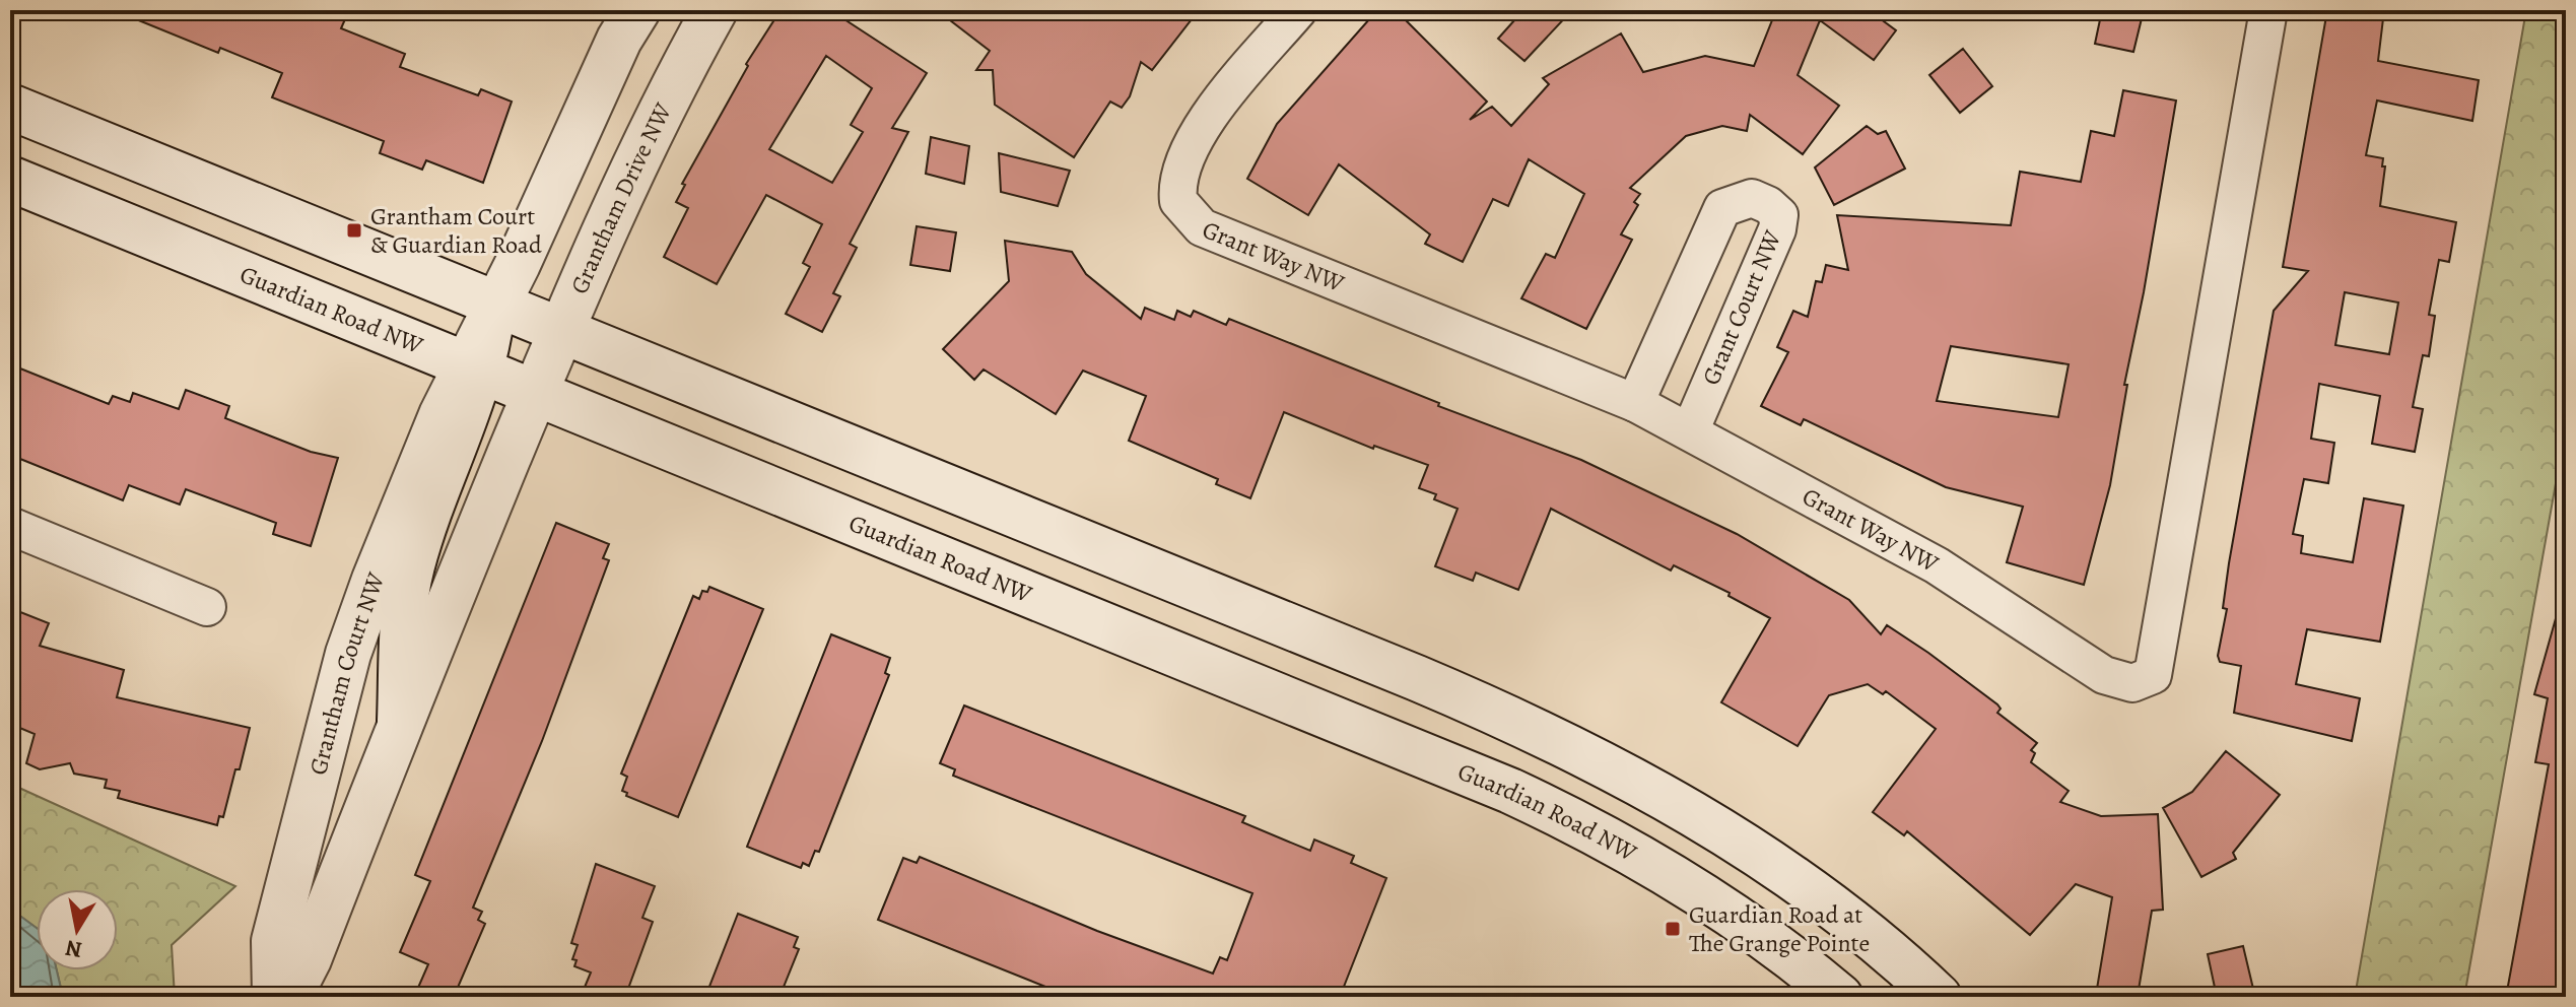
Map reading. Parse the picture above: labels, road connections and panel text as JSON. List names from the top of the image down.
{
  "streets": {
    "main road": ["Grantham Drive NW", "Guardian Road NW", "Grantham Court NW"],
    "street": ["Grant Way NW", "Grant Court NW"]
  },
  "crossings": [
    ["Grantham Drive NW", "Guardian Road NW"],
    ["Grant Way NW", "Grant Court NW"],
    ["Guardian Road NW", "Grantham Court NW"]
  ],
  "places": {
    "transit": ["Grantham Court & Guardian Road", "Guardian Road at The Grange Pointe"]
  },
  "north": "bottom"
}
